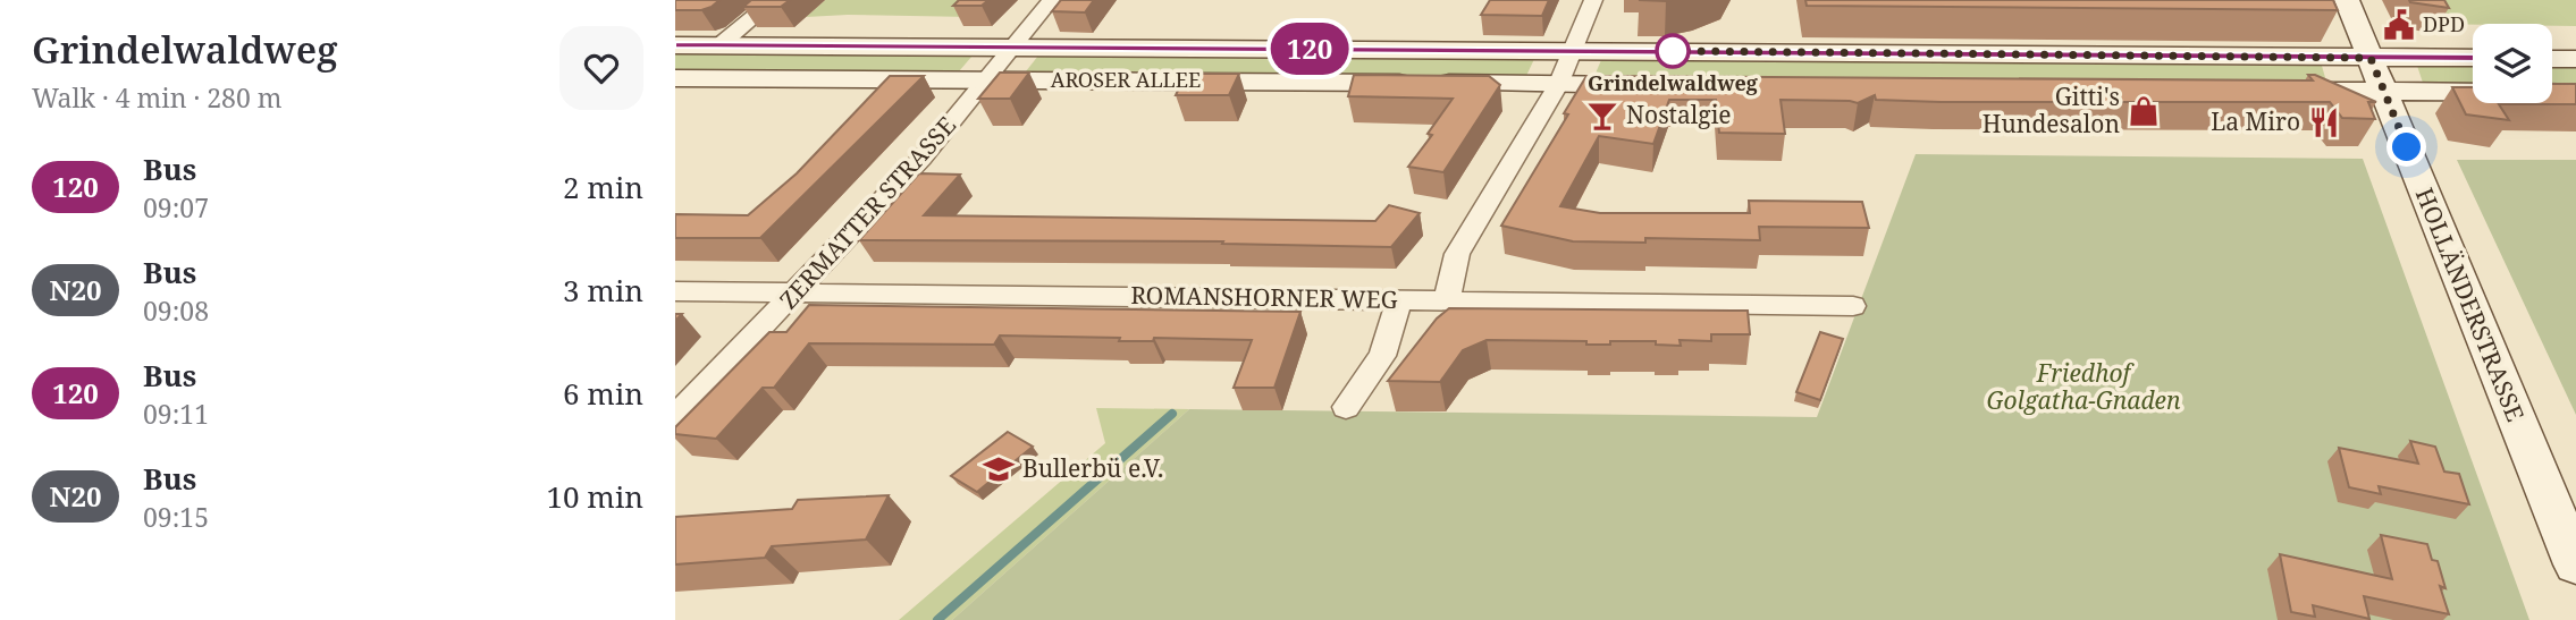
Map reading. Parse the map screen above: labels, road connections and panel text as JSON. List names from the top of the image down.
{
  "streets": {
    "main road": ["AROSER ALLEE", "HOLLÄNDERSTRASSE"],
    "street": ["ZERMATTER STRASSE", "ROMANSHORNER WEG"]
  },
  "crossings": [
    ["AROSER ALLEE", "ZERMATTER STRASSE"],
    ["AROSER ALLEE", "HOLLÄNDERSTRASSE"],
    ["ZERMATTER STRASSE", "ROMANSHORNER WEG"]
  ],
  "parks": ["Friedhof Golgatha-Gnaden"],
  "places": {
    "public building": ["DPD"],
    "other": ["Grindelwaldweg"],
    "shop": ["Gitti's Hundesalon"],
    "bar": ["Nostalgie"],
    "restaurant": ["La Miro"],
    "school or university": ["Bullerbü e.V."]
  },
  "lines": ["bus line 120"],
  "page": {
    "heading": ["Grindelwaldweg", "Walk · 4 min · 280 m"],
    "on_map": "120",
    "list": [
      {
        "mark": "120",
        "name": "Bus",
        "note": "09:07",
        "value": "2 min"
      },
      {
        "mark": "N20",
        "name": "Bus",
        "note": "09:08",
        "value": "3 min"
      },
      {
        "mark": "120",
        "name": "Bus",
        "note": "09:11",
        "value": "6 min"
      },
      {
        "mark": "N20",
        "name": "Bus",
        "note": "09:15",
        "value": "10 min"
      }
    ]
  }
}
